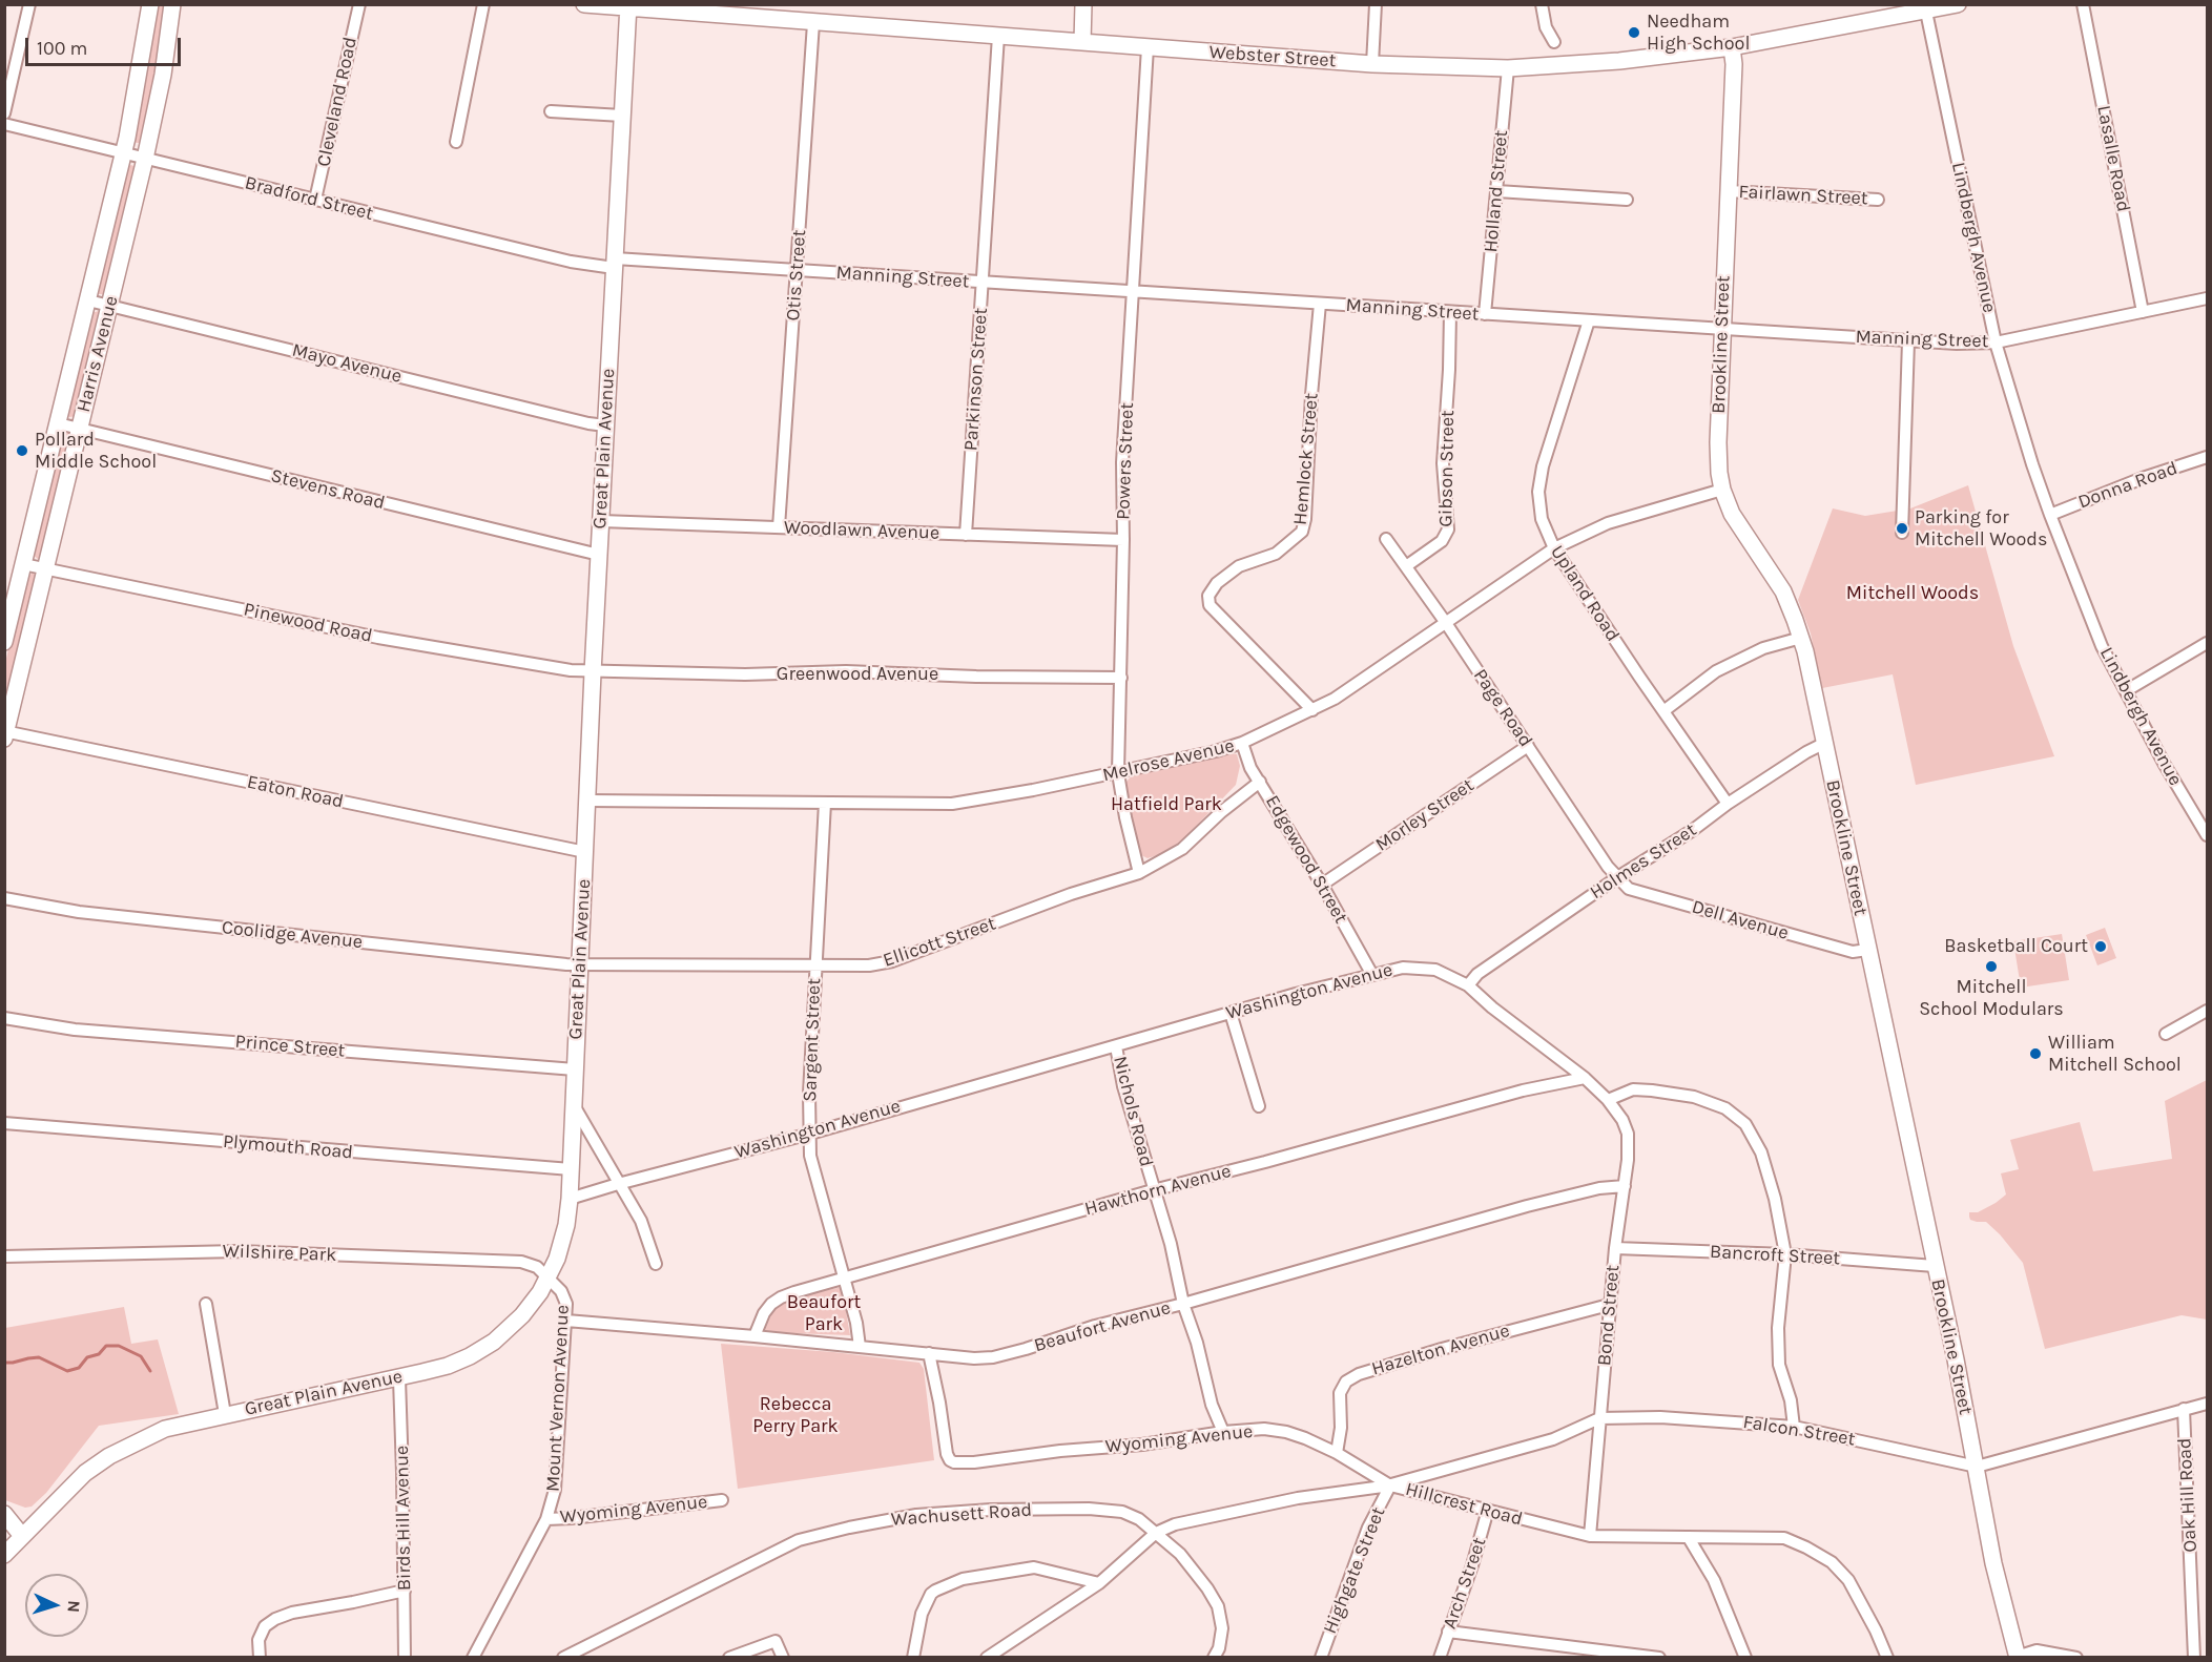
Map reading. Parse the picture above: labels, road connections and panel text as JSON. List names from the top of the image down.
{
  "streets": {
    "street": [
      "Webster Street",
      "Cleveland Road",
      "Lasalle Road",
      "Holland Street",
      "Fairlawn Street",
      "Bradford Street",
      "Lindbergh Avenue",
      "Otis Street",
      "Manning Street",
      "Brookline Street",
      "Harris Avenue",
      "Mayo Avenue",
      "Parkinson Street",
      "Great Plain Avenue",
      "Hemlock Street",
      "Powers Street",
      "Gibson Street",
      "Donna Road",
      "Stevens Road",
      "Woodlawn Avenue",
      "Upland Road",
      "Pinewood Road",
      "Greenwood Avenue",
      "Page Road",
      "Melrose Avenue",
      "Eaton Road",
      "Morley Street",
      "Edgewood Street",
      "Holmes Street",
      "Dell Avenue",
      "Coolidge Avenue",
      "Ellicott Street",
      "Washington Avenue",
      "Sargent Street",
      "Prince Street",
      "Nichols Road",
      "Plymouth Road",
      "Hawthorn Avenue",
      "Wilshire Park",
      "Bancroft Street",
      "Bond Street",
      "Beaufort Avenue",
      "Hazelton Avenue",
      "Mount Vernon Avenue",
      "Falcon Street",
      "Wyoming Avenue",
      "Oak Hill Road",
      "Hillcrest Road",
      "Wachusett Road",
      "Birds Hill Avenue",
      "Highgate Street",
      "Arch Street"
    ]
  },
  "crossings": [
    ["Webster Street", "Holland Street"],
    ["Webster Street", "Lindbergh Avenue"],
    ["Webster Street", "Otis Street"],
    ["Webster Street", "Brookline Street"],
    ["Webster Street", "Parkinson Street"],
    ["Webster Street", "Great Plain Avenue"],
    ["Webster Street", "Powers Street"],
    ["Cleveland Road", "Bradford Street"],
    ["Lasalle Road", "Manning Street"],
    ["Holland Street", "Manning Street"],
    ["Fairlawn Street", "Brookline Street"],
    ["Bradford Street", "Manning Street"],
    ["Bradford Street", "Harris Avenue"],
    ["Bradford Street", "Great Plain Avenue"],
    ["Lindbergh Avenue", "Manning Street"],
    ["Lindbergh Avenue", "Donna Road"],
    ["Otis Street", "Manning Street"],
    ["Otis Street", "Woodlawn Avenue"],
    ["Manning Street", "Brookline Street"],
    ["Manning Street", "Parkinson Street"],
    ["Manning Street", "Great Plain Avenue"],
    ["Manning Street", "Hemlock Street"],
    ["Manning Street", "Powers Street"],
    ["Manning Street", "Gibson Street"],
    ["Manning Street", "Upland Road"],
    ["Brookline Street", "Melrose Avenue"],
    ["Brookline Street", "Holmes Street"],
    ["Brookline Street", "Dell Avenue"],
    ["Brookline Street", "Bancroft Street"],
    ["Brookline Street", "Falcon Street"],
    ["Harris Avenue", "Mayo Avenue"],
    ["Harris Avenue", "Stevens Road"],
    ["Harris Avenue", "Pinewood Road"],
    ["Harris Avenue", "Eaton Road"],
    ["Mayo Avenue", "Great Plain Avenue"],
    ["Parkinson Street", "Woodlawn Avenue"],
    ["Great Plain Avenue", "Stevens Road"],
    ["Great Plain Avenue", "Woodlawn Avenue"],
    ["Great Plain Avenue", "Pinewood Road"],
    ["Great Plain Avenue", "Greenwood Avenue"],
    ["Great Plain Avenue", "Melrose Avenue"],
    ["Great Plain Avenue", "Eaton Road"],
    ["Great Plain Avenue", "Coolidge Avenue"],
    ["Great Plain Avenue", "Ellicott Street"],
    ["Great Plain Avenue", "Washington Avenue"],
    ["Great Plain Avenue", "Prince Street"],
    ["Great Plain Avenue", "Plymouth Road"],
    ["Great Plain Avenue", "Wilshire Park"],
    ["Great Plain Avenue", "Mount Vernon Avenue"],
    ["Great Plain Avenue", "Birds Hill Avenue"],
    ["Hemlock Street", "Melrose Avenue"],
    ["Powers Street", "Woodlawn Avenue"],
    ["Powers Street", "Greenwood Avenue"],
    ["Powers Street", "Melrose Avenue"],
    ["Powers Street", "Ellicott Street"],
    ["Gibson Street", "Page Road"],
    ["Upland Road", "Melrose Avenue"],
    ["Upland Road", "Holmes Street"],
    ["Pinewood Road", "Greenwood Avenue"],
    ["Page Road", "Melrose Avenue"],
    ["Page Road", "Morley Street"],
    ["Page Road", "Holmes Street"],
    ["Page Road", "Dell Avenue"],
    ["Melrose Avenue", "Edgewood Street"],
    ["Melrose Avenue", "Sargent Street"],
    ["Morley Street", "Edgewood Street"],
    ["Edgewood Street", "Ellicott Street"],
    ["Edgewood Street", "Washington Avenue"],
    ["Holmes Street", "Dell Avenue"],
    ["Holmes Street", "Washington Avenue"],
    ["Coolidge Avenue", "Ellicott Street"],
    ["Ellicott Street", "Sargent Street"],
    ["Washington Avenue", "Sargent Street"],
    ["Washington Avenue", "Nichols Road"],
    ["Washington Avenue", "Hawthorn Avenue"],
    ["Washington Avenue", "Bond Street"],
    ["Sargent Street", "Hawthorn Avenue"],
    ["Sargent Street", "Beaufort Avenue"],
    ["Nichols Road", "Hawthorn Avenue"],
    ["Nichols Road", "Beaufort Avenue"],
    ["Nichols Road", "Wyoming Avenue"],
    ["Hawthorn Avenue", "Beaufort Avenue"],
    ["Wilshire Park", "Mount Vernon Avenue"],
    ["Bancroft Street", "Bond Street"],
    ["Bond Street", "Beaufort Avenue"],
    ["Bond Street", "Hazelton Avenue"],
    ["Bond Street", "Falcon Street"],
    ["Bond Street", "Hillcrest Road"],
    ["Beaufort Avenue", "Mount Vernon Avenue"],
    ["Beaufort Avenue", "Wyoming Avenue"],
    ["Hazelton Avenue", "Wyoming Avenue"],
    ["Mount Vernon Avenue", "Wyoming Avenue"],
    ["Falcon Street", "Wyoming Avenue"],
    ["Falcon Street", "Oak Hill Road"],
    ["Falcon Street", "Hillcrest Road"],
    ["Falcon Street", "Highgate Street"],
    ["Wyoming Avenue", "Hillcrest Road"],
    ["Wyoming Avenue", "Highgate Street"],
    ["Hillcrest Road", "Wachusett Road"],
    ["Hillcrest Road", "Highgate Street"],
    ["Hillcrest Road", "Arch Street"]
  ],
  "parks": [
    "Mitchell Woods",
    "Hatfield Park",
    "Beaufort Park",
    "Rebecca Perry Park"
  ],
  "places": [
    "Needham High School",
    "Pollard Middle School",
    "Parking for Mitchell Woods",
    "Basketball Court",
    "Mitchell School Modulars",
    "William Mitchell School"
  ],
  "scale_bar": "100 m",
  "north": "right"
}
